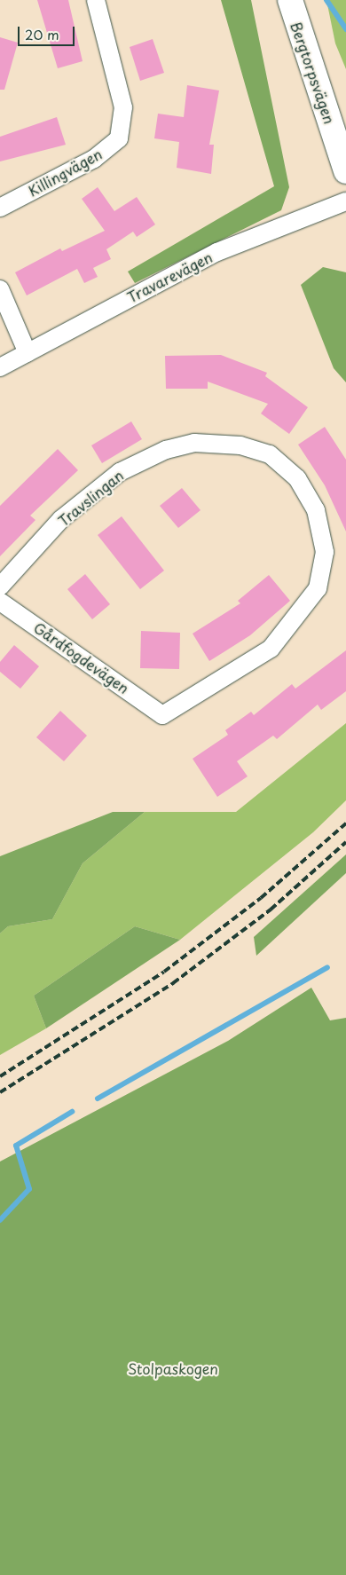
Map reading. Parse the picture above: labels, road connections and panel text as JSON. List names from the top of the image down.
{
  "streets": {
    "main road": ["Bergtorpsvägen"],
    "street": [
      "Killingvägen",
      "Travarevägen",
      "Travslingan",
      "Gårdfogdevägen"
    ]
  },
  "crossings": [
    ["Travslingan", "Gårdfogdevägen"]
  ],
  "parks": ["Stolpaskogen"],
  "scale_bar": "20 m"
}
